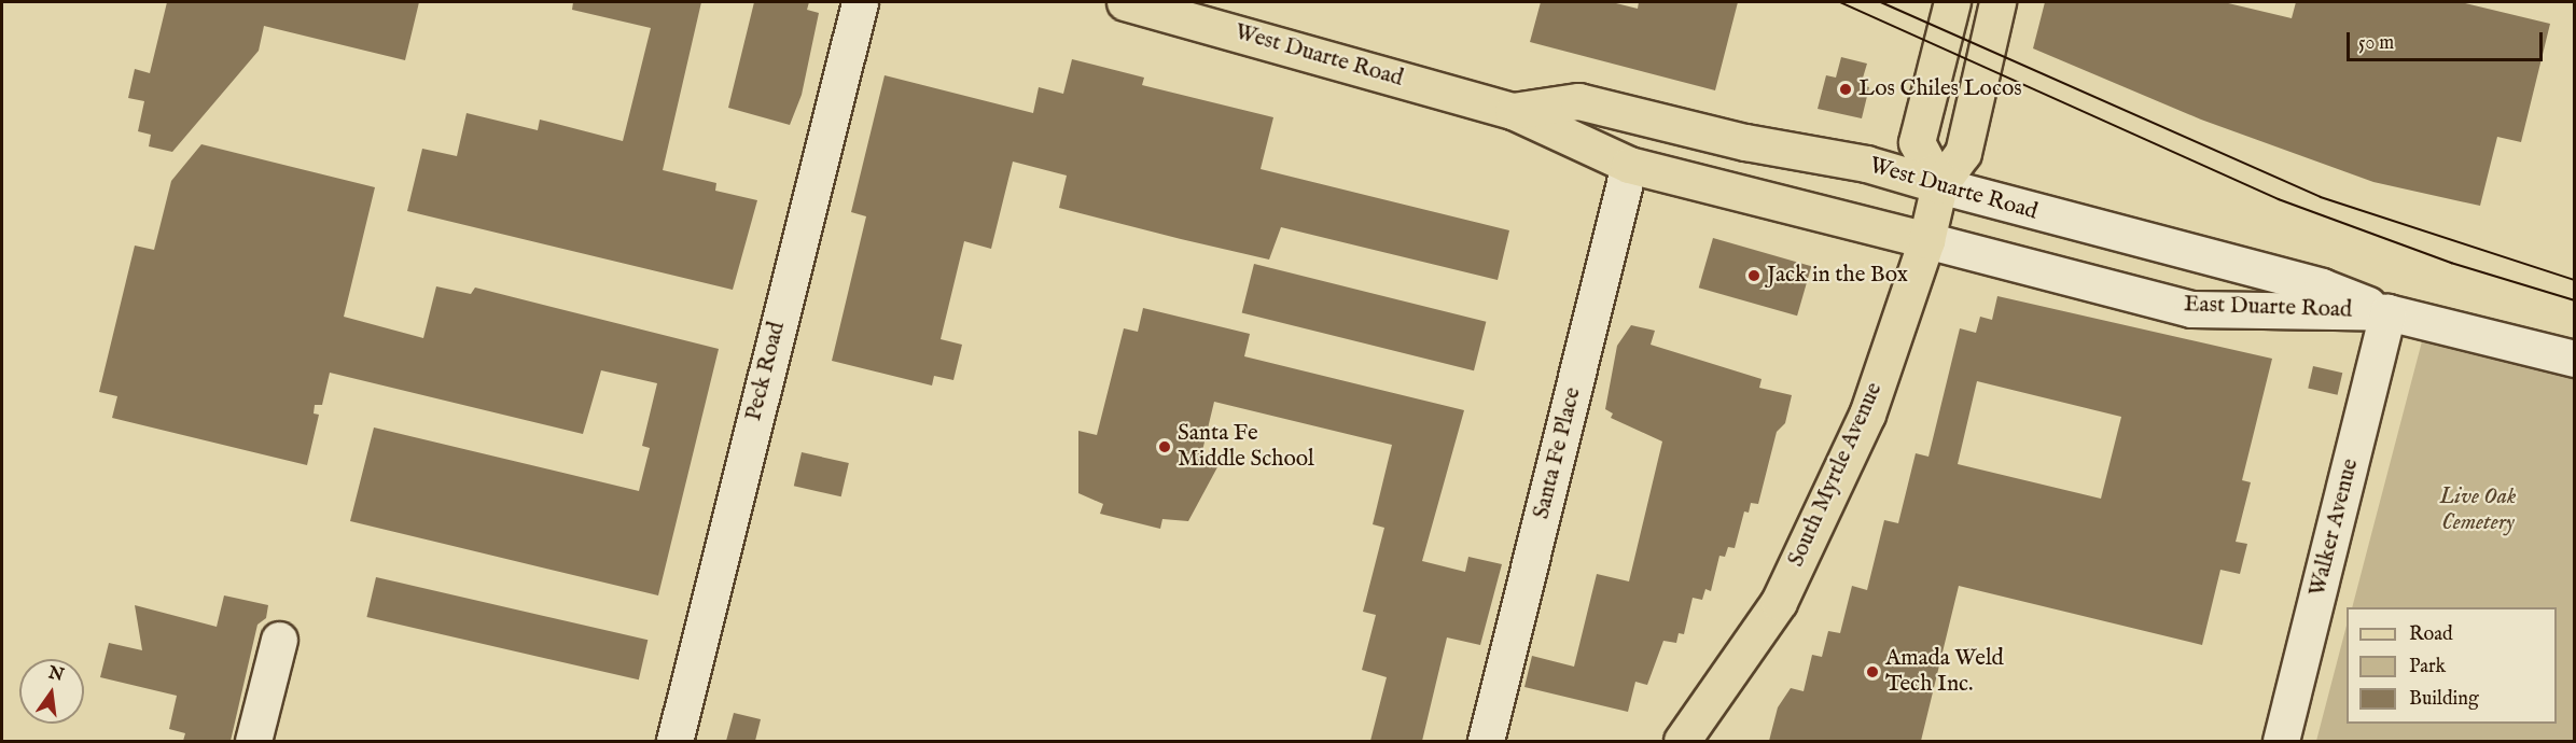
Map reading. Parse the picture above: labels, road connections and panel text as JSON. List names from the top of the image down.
{
  "streets": {
    "main road": ["West Duarte Road", "South Myrtle Avenue"],
    "street": [
      "East Duarte Road",
      "Peck Road",
      "Santa Fe Place",
      "Walker Avenue"
    ]
  },
  "crossings": [
    ["West Duarte Road", "East Duarte Road"],
    ["West Duarte Road", "Santa Fe Place"],
    ["West Duarte Road", "South Myrtle Avenue"],
    ["West Duarte Road", "Walker Avenue"],
    ["East Duarte Road", "South Myrtle Avenue"],
    ["East Duarte Road", "Walker Avenue"]
  ],
  "parks": ["Live Oak Cemetery"],
  "places": [
    "Los Chiles Locos",
    "Jack in the Box",
    "Santa Fe Middle School",
    "Amada Weld Tech Inc."
  ],
  "legend": ["Road", "Park", "Building"],
  "scale_bar": "50 m",
  "north": "top"
}
